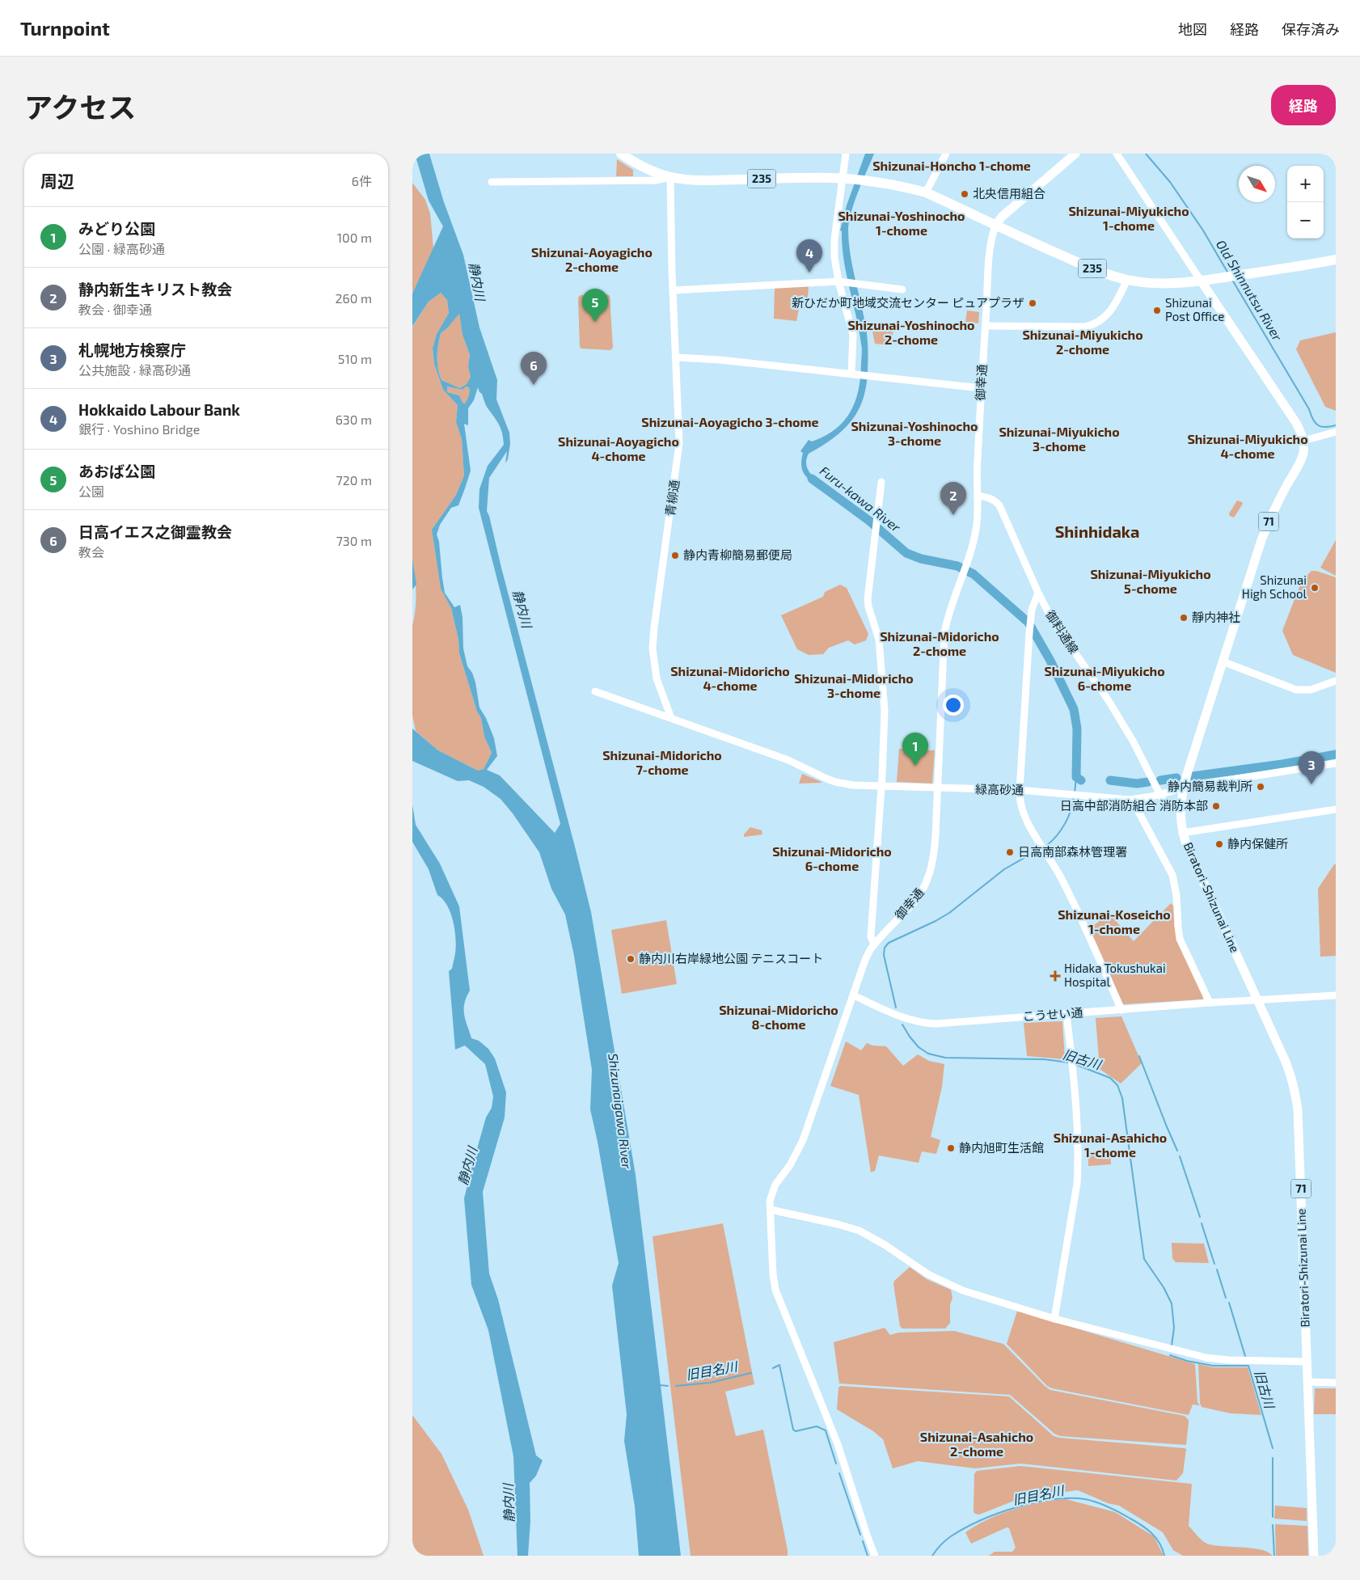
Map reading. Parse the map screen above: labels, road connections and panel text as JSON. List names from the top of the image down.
{
  "streets": {
    "highway": ["235"],
    "main road": ["71", "Biratori-Shizunai Line"],
    "street": [
      "御幸通",
      "青柳通",
      "御料通線",
      "緑高砂通",
      "こうせい通"
    ]
  },
  "crossings": [
    ["235", "御幸通"],
    ["235", "青柳通"],
    ["御幸通", "御料通線"],
    ["御幸通", "緑高砂通"],
    ["御幸通", "こうせい通"],
    ["青柳通", "緑高砂通"],
    ["御料通線", "緑高砂通"],
    ["緑高砂通", "Biratori-Shizunai Line"],
    ["Biratori-Shizunai Line", "こうせい通"]
  ],
  "districts": [
    "Shizunai-Honcho 1-chome",
    "Shizunai-Miyukicho 1-chome",
    "Shizunai-Yoshinocho 1-chome",
    "Shizunai-Aoyagicho 2-chome",
    "Shizunai-Yoshinocho 2-chome",
    "Shizunai-Miyukicho 2-chome",
    "Shizunai-Aoyagicho 3-chome",
    "Shizunai-Yoshinocho 3-chome",
    "Shizunai-Miyukicho 3-chome",
    "Shizunai-Miyukicho 4-chome",
    "Shizunai-Aoyagicho 4-chome",
    "Shinhidaka",
    "Shizunai-Miyukicho 5-chome",
    "Shizunai-Midoricho 2-chome",
    "Shizunai-Midoricho 4-chome",
    "Shizunai-Miyukicho 6-chome",
    "Shizunai-Midoricho 3-chome",
    "Shizunai-Midoricho 7-chome",
    "Shizunai-Midoricho 6-chome",
    "Shizunai-Koseicho 1-chome",
    "Shizunai-Midoricho 8-chome",
    "Shizunai-Asahicho 1-chome",
    "Shizunai-Asahicho 2-chome"
  ],
  "water": [
    "静内川",
    "Old Shinnutsu River",
    "Furu-kawa River",
    "旧古川",
    "Shizunaigawa River",
    "旧目名川"
  ],
  "places": {
    "other": [
      "北央信用組合",
      "新ひだか町地域交流センター ピュアプラザ",
      "Shizunai Post Office",
      "静内青柳簡易郵便局",
      "Shizunai High School",
      "靜内神社",
      "静内簡易裁判所",
      "日高中部消防組合 消防本部",
      "静内保健所",
      "日高南部森林管理署",
      "静内川右岸緑地公園 テニスコート",
      "静内旭町生活館"
    ],
    "health": ["Hidaka Tokushukai Hospital"]
  },
  "north": "bottom right",
  "page": {
    "header": "Turnpoint",
    "nav": ["地図", "経路", "保存済み"],
    "title": "アクセス",
    "buttons": "経路",
    "heading": ["周辺", "6件"],
    "map_buttons": ["+", "−"],
    "list": [
      {
        "mark": "1",
        "name": "みどり公園",
        "note": "公園 · 緑高砂通",
        "value": "100 m"
      },
      {
        "mark": "2",
        "name": "静内新生キリスト教会",
        "note": "教会 · 御幸通",
        "value": "260 m"
      },
      {
        "mark": "3",
        "name": "札幌地方検察庁",
        "note": "公共施設 · 緑高砂通",
        "value": "510 m"
      },
      {
        "mark": "4",
        "name": "Hokkaido Labour Bank",
        "note": "銀行 · Yoshino Bridge",
        "value": "630 m"
      },
      {
        "mark": "5",
        "name": "あおば公園",
        "note": "公園",
        "value": "720 m"
      },
      {
        "mark": "6",
        "name": "日高イエス之御霊教会",
        "note": "教会",
        "value": "730 m"
      }
    ],
    "pins": [
      "4",
      "5",
      "6",
      "2",
      "1",
      "3"
    ]
  }
}
